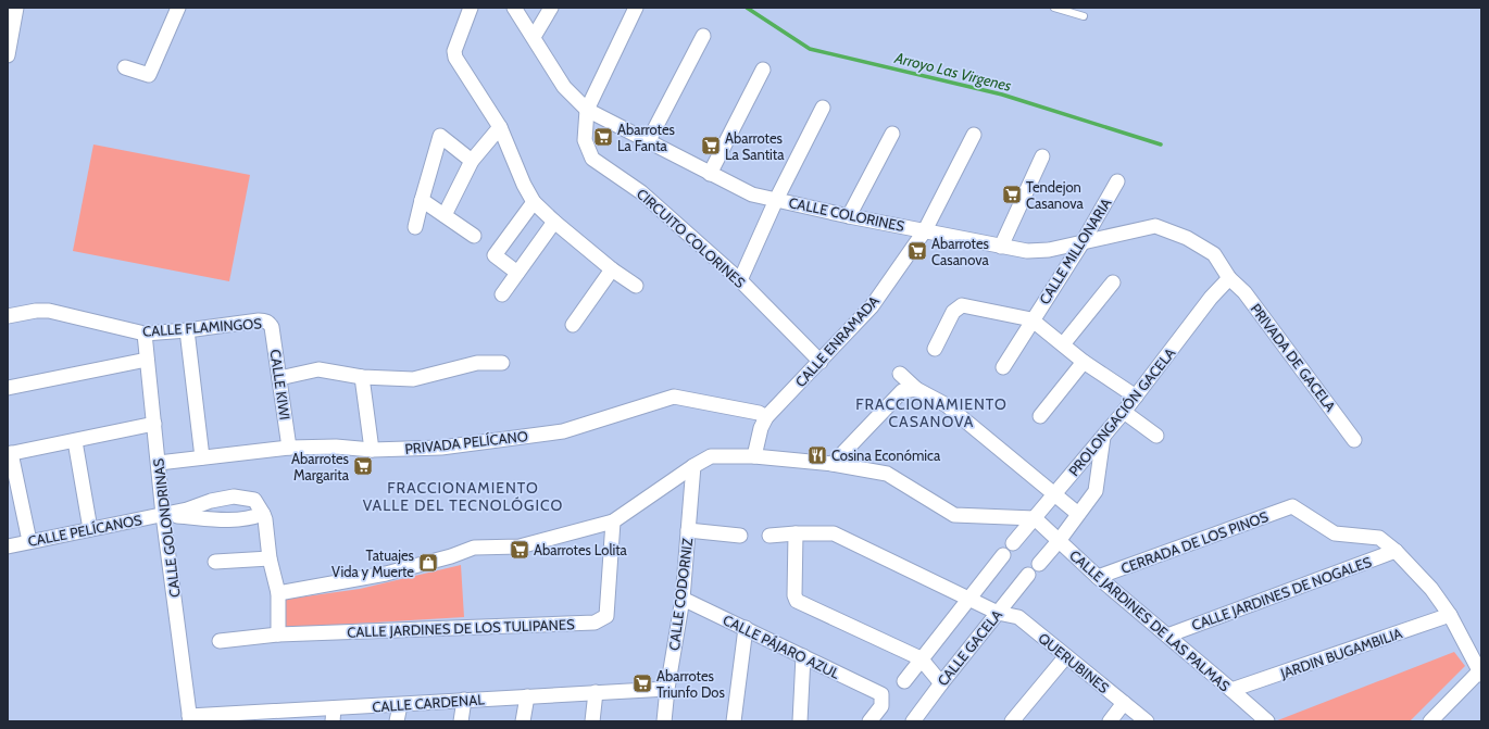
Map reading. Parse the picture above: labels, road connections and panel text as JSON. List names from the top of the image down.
{
  "streets": {
    "street": [
      "CALLE COLORINES",
      "CIRCUITO COLORINES",
      "CALLE MILLONARIA",
      "CALLE FLAMINGOS",
      "CALLE ENRAMADA",
      "PRIVADA DE GACELA",
      "CALLE KIWI",
      "PROLONGACIÓN GACELA",
      "PRIVADA PELÍCANO",
      "CALLE GOLONDRINAS",
      "CALLE PELÍCANOS",
      "CERRADA DE LOS PINOS",
      "CALLE JARDINES DE NOGALES",
      "CALLE CODORNIZ",
      "CALLE JARDINES DE LAS PALMAS",
      "CALLE JARDINES DE LOS TULIPANES",
      "CALLE PÁJARO AZUL",
      "CALLE GACELA",
      "JARDIN BUGAMBILIA",
      "QUERUBINES",
      "CALLE CARDENAL"
    ]
  },
  "crossings": [
    ["CALLE COLORINES", "CIRCUITO COLORINES"],
    ["CALLE COLORINES", "CALLE MILLONARIA"],
    ["CALLE COLORINES", "CALLE ENRAMADA"],
    ["CALLE COLORINES", "PRIVADA DE GACELA"],
    ["CALLE COLORINES", "PROLONGACIÓN GACELA"],
    ["CIRCUITO COLORINES", "CALLE ENRAMADA"],
    ["CALLE FLAMINGOS", "CALLE KIWI"],
    ["CALLE FLAMINGOS", "CALLE GOLONDRINAS"],
    ["CALLE ENRAMADA", "PRIVADA PELÍCANO"],
    ["PRIVADA DE GACELA", "PROLONGACIÓN GACELA"],
    ["CALLE KIWI", "PRIVADA PELÍCANO"],
    ["PROLONGACIÓN GACELA", "CALLE JARDINES DE LAS PALMAS"],
    ["PRIVADA PELÍCANO", "CALLE GOLONDRINAS"],
    ["CALLE GOLONDRINAS", "CALLE PELÍCANOS"],
    ["CALLE GOLONDRINAS", "CALLE CARDENAL"],
    ["CERRADA DE LOS PINOS", "CALLE JARDINES DE NOGALES"],
    ["CERRADA DE LOS PINOS", "CALLE JARDINES DE LAS PALMAS"],
    ["CALLE JARDINES DE NOGALES", "CALLE JARDINES DE LAS PALMAS"],
    ["CALLE CODORNIZ", "CALLE PÁJARO AZUL"],
    ["CALLE CODORNIZ", "CALLE CARDENAL"],
    ["CALLE JARDINES DE LAS PALMAS", "JARDIN BUGAMBILIA"],
    ["CALLE GACELA", "QUERUBINES"]
  ],
  "districts": ["FRACCIONAMIENTO CASANOVA", "FRACCIONAMIENTO VALLE DEL TECNOLÓGICO"],
  "water": ["Arroyo Las Virgenes"],
  "places": {
    "supermarket": [
      "Abarrotes La Fanta",
      "Abarrotes La Santita",
      "Tendejon Casanova",
      "Abarrotes Casanova",
      "Abarrotes Margarita",
      "Abarrotes Lolita",
      "Abarrotes Triunfo Dos"
    ],
    "restaurant": ["Cosina Económica"],
    "shop": ["Tatuajes Vida y Muerte"]
  }
}
